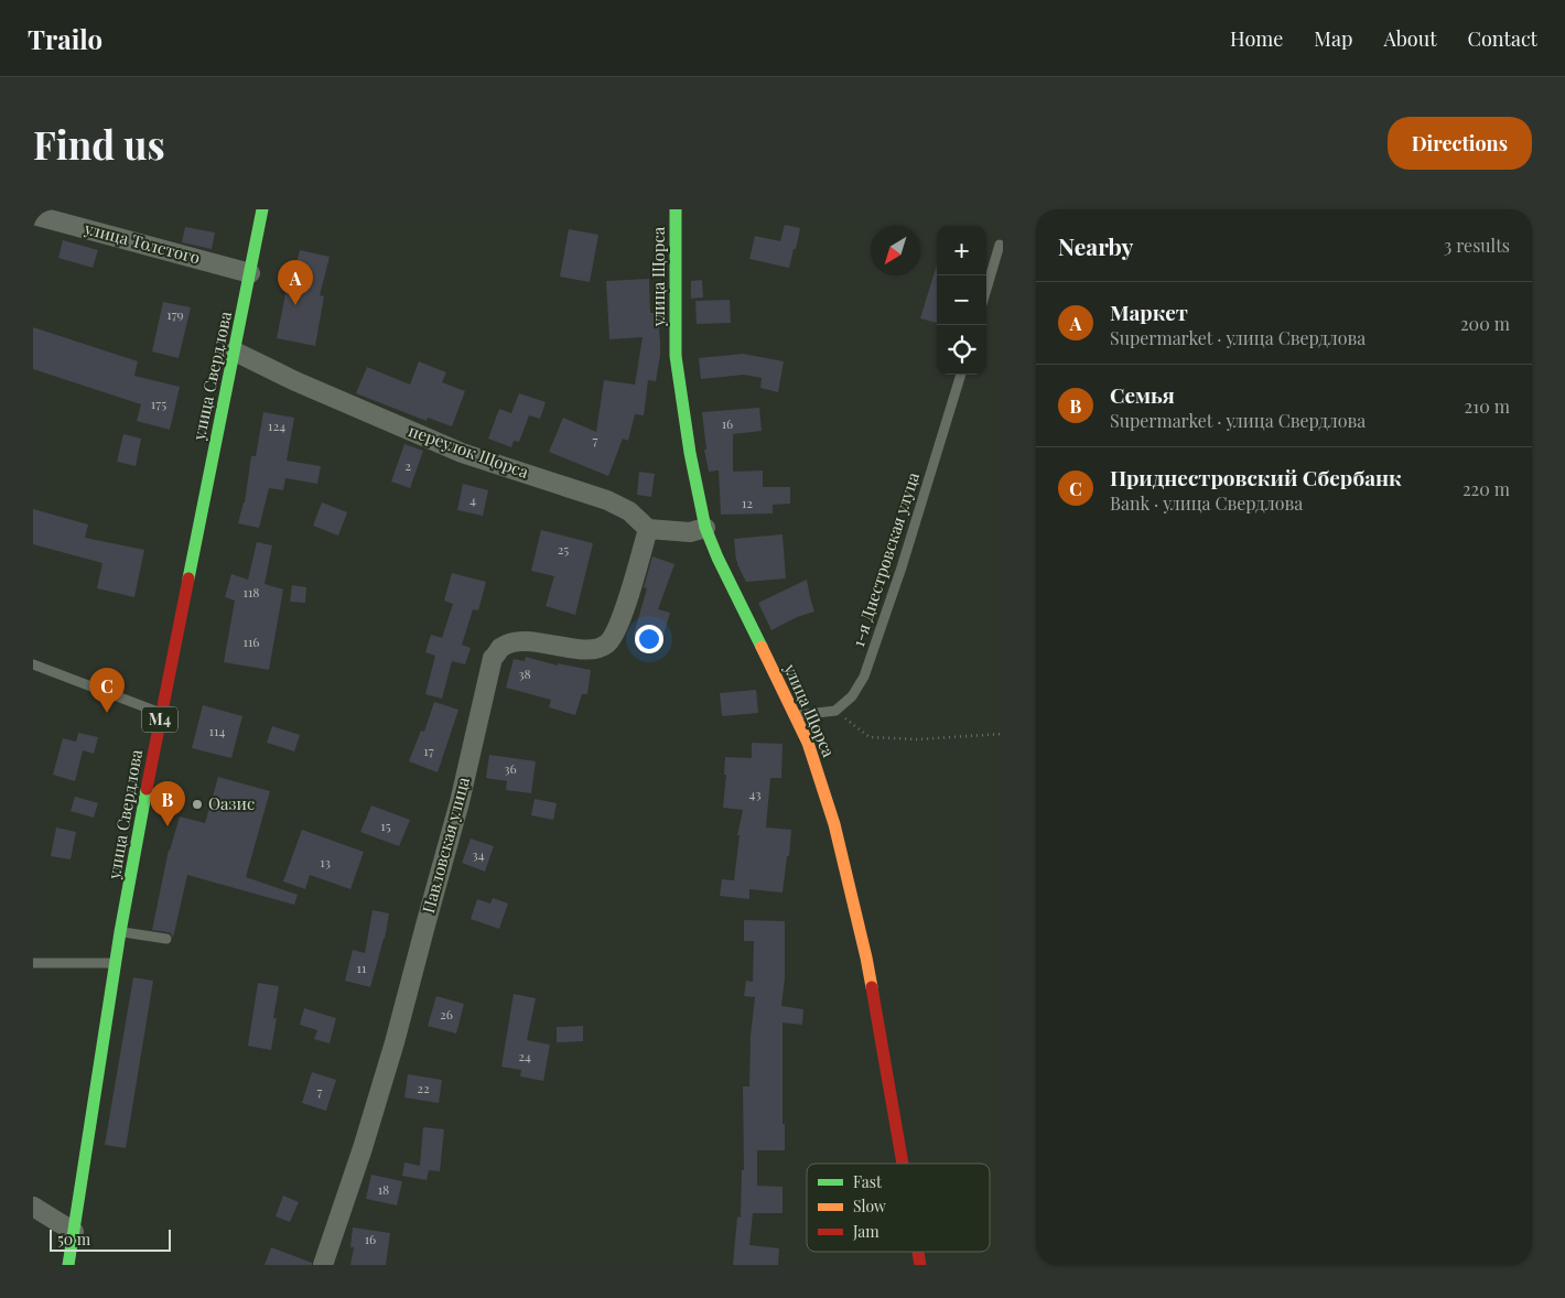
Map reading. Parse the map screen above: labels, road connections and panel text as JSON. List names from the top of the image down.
{
  "streets": {
    "main road": ["улица Щорса", "улица Свердлова", "M4"],
    "street": ["улица Толстого", "переулок Щорса", "Павловская улица"],
    "lane": ["1-я Днестровская улуца"]
  },
  "crossings": [
    ["улица Толстого", "улица Свердлова"],
    ["улица Свердлова", "переулок Щорса"],
    ["переулок Щорса", "Павловская улица"]
  ],
  "places": ["Оазис"],
  "house_numbers": [
    "179",
    "175",
    "16",
    "124",
    "7",
    "2",
    "4",
    "12",
    "25",
    "118",
    "116",
    "38",
    "114",
    "17",
    "36",
    "43",
    "15",
    "34",
    "13",
    "11",
    "26",
    "24",
    "22",
    "7",
    "18",
    "16"
  ],
  "legend": ["Fast", "Slow", "Jam"],
  "scale_bar": "50 m",
  "north": "bottom left",
  "page": {
    "header": "Trailo",
    "nav": [
      "Home",
      "Map",
      "About",
      "Contact"
    ],
    "buttons": "Directions",
    "title": "Find us",
    "heading": ["Nearby", "3 results"],
    "map_buttons": ["+", "−"],
    "pins": ["A", "C", "B"],
    "list": [
      {
        "mark": "A",
        "name": "Маркет",
        "note": "Supermarket · улица Свердлова",
        "value": "200 m"
      },
      {
        "mark": "B",
        "name": "Семья",
        "note": "Supermarket · улица Свердлова",
        "value": "210 m"
      },
      {
        "mark": "C",
        "name": "Приднестровский Сбербанк",
        "note": "Bank · улица Свердлова",
        "value": "220 m"
      }
    ],
    "scale": "50 m"
  }
}
